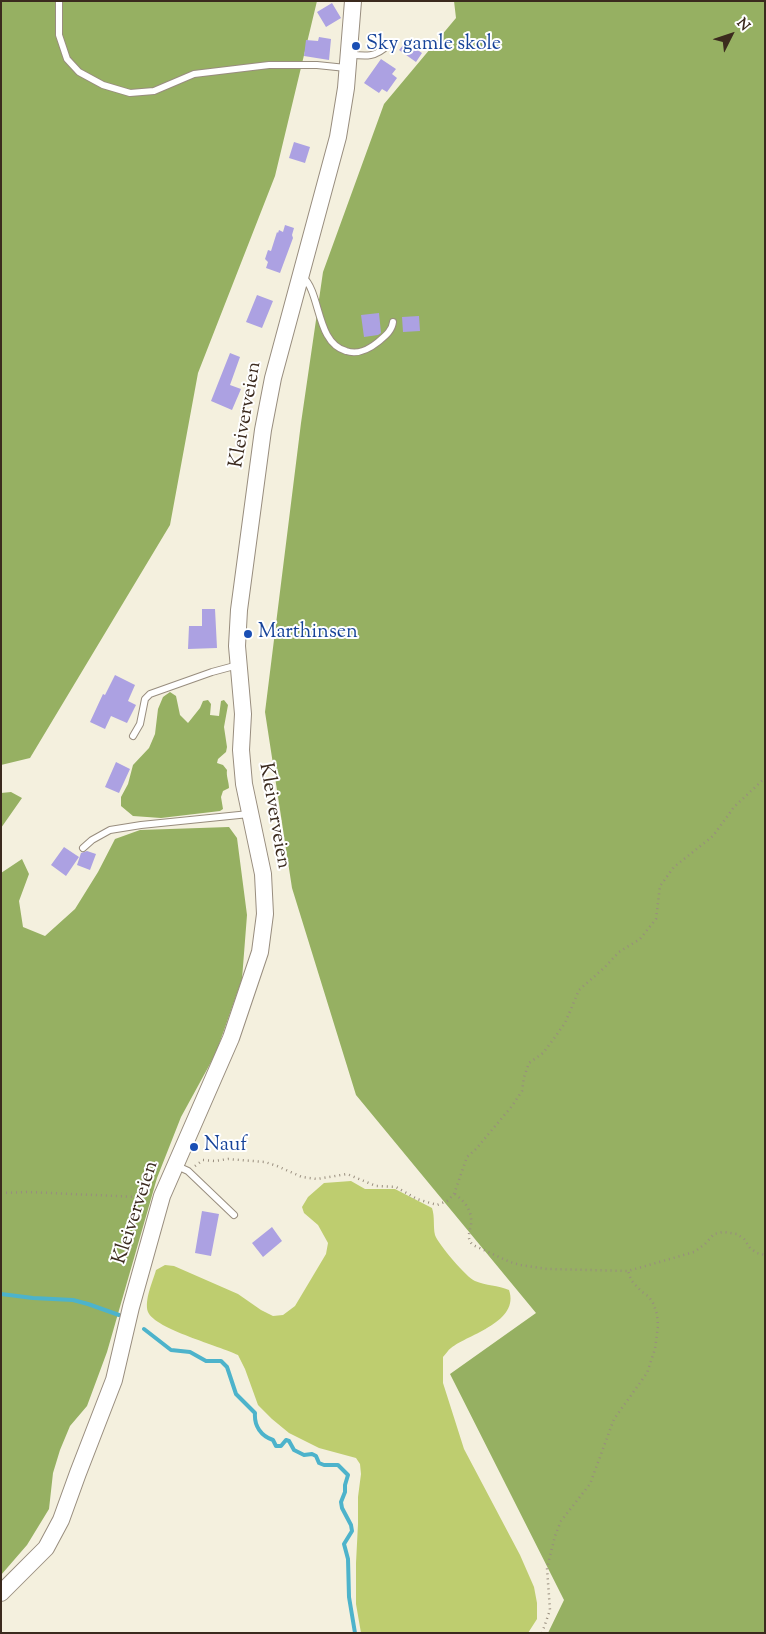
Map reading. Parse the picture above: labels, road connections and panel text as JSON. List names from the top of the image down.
{
  "streets": {
    "street": ["Kleiverveien"]
  },
  "places": ["Sky gamle skole", "Marthinsen", "Nauf"],
  "north": "top right"
}
